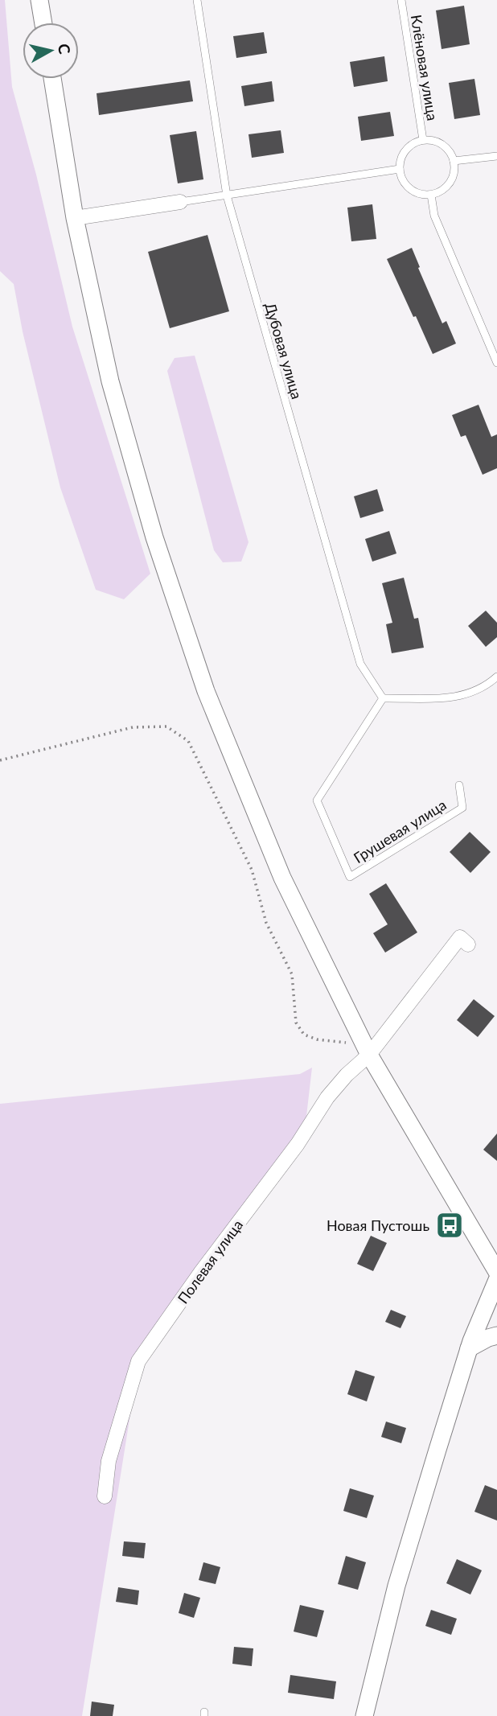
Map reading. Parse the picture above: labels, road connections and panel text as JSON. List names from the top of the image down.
{
  "streets": {
    "street": ["Полевая улица"],
    "lane": ["Клёновая улица", "Дубовая улица", "Грушевая улица"]
  },
  "crossings": [
    ["Дубовая улица", "Грушевая улица"]
  ],
  "places": {
    "bus stop": ["Новая Пустошь"]
  },
  "north": "right"
}
